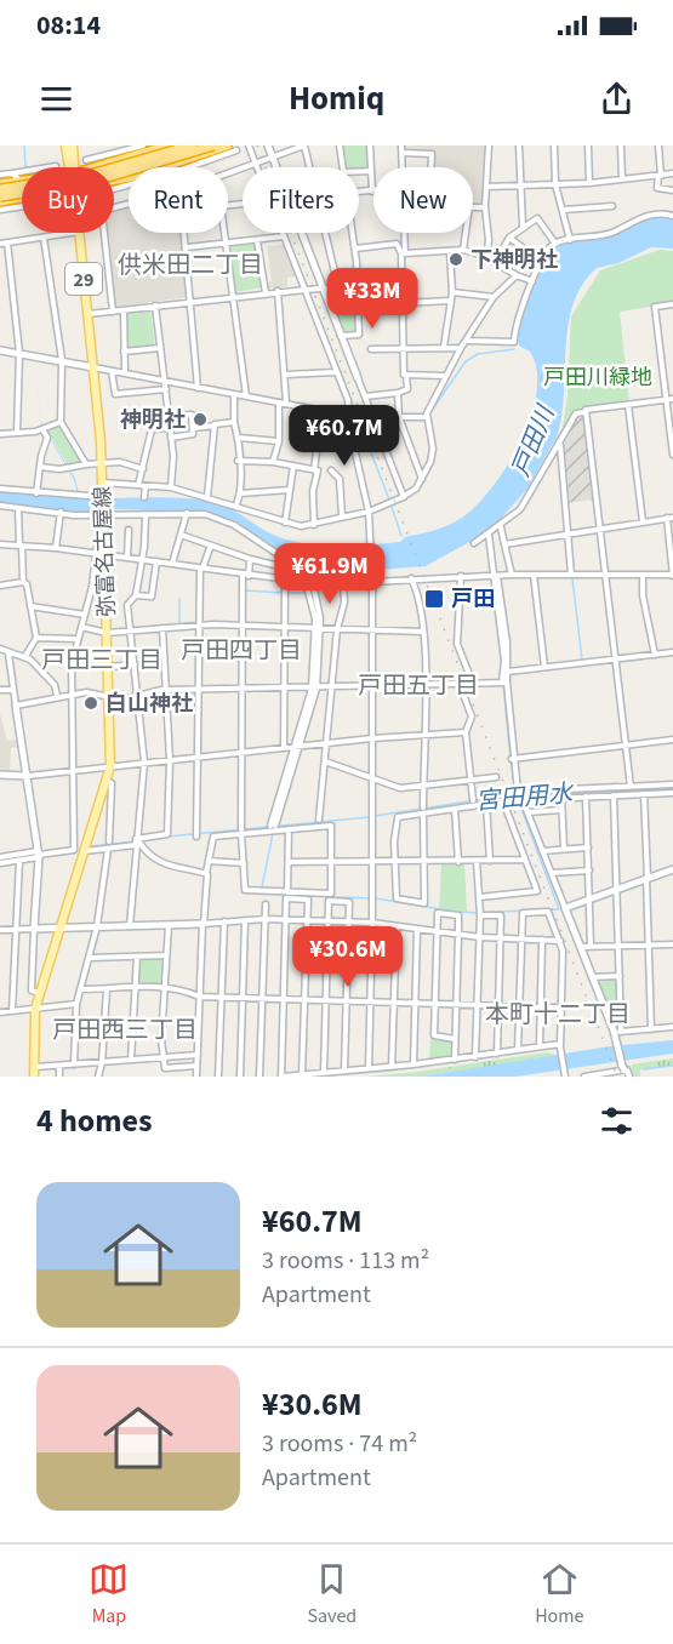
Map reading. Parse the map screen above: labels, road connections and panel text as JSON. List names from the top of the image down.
{
  "streets": {
    "main road": ["29", "弥富名古屋線"]
  },
  "districts": [
    "供米田二丁目",
    "戸田四丁目",
    "戸田三丁目",
    "戸田五丁目",
    "本町十二丁目",
    "戸田西三丁目"
  ],
  "water": ["戸田川", "宮田用水"],
  "parks": ["戸田川緑地"],
  "places": {
    "other": ["下神明社", "神明社", "白山神社"],
    "transit": ["戸田"]
  },
  "page": {
    "status": "08:14",
    "header": "Homiq",
    "chip": [
      "Buy",
      "Rent",
      "Filters",
      "New"
    ],
    "price": [
      "¥33M",
      "¥60.7M",
      "¥61.9M",
      "¥30.6M"
    ],
    "heading": "4 homes",
    "list": [
      {
        "name": "¥60.7M",
        "note": "3 rooms · 113 m² · Apartment"
      },
      {
        "name": "¥30.6M",
        "note": "3 rooms · 74 m² · Apartment"
      }
    ],
    "tabs": ["Map", "Saved", "Home"]
  }
}
